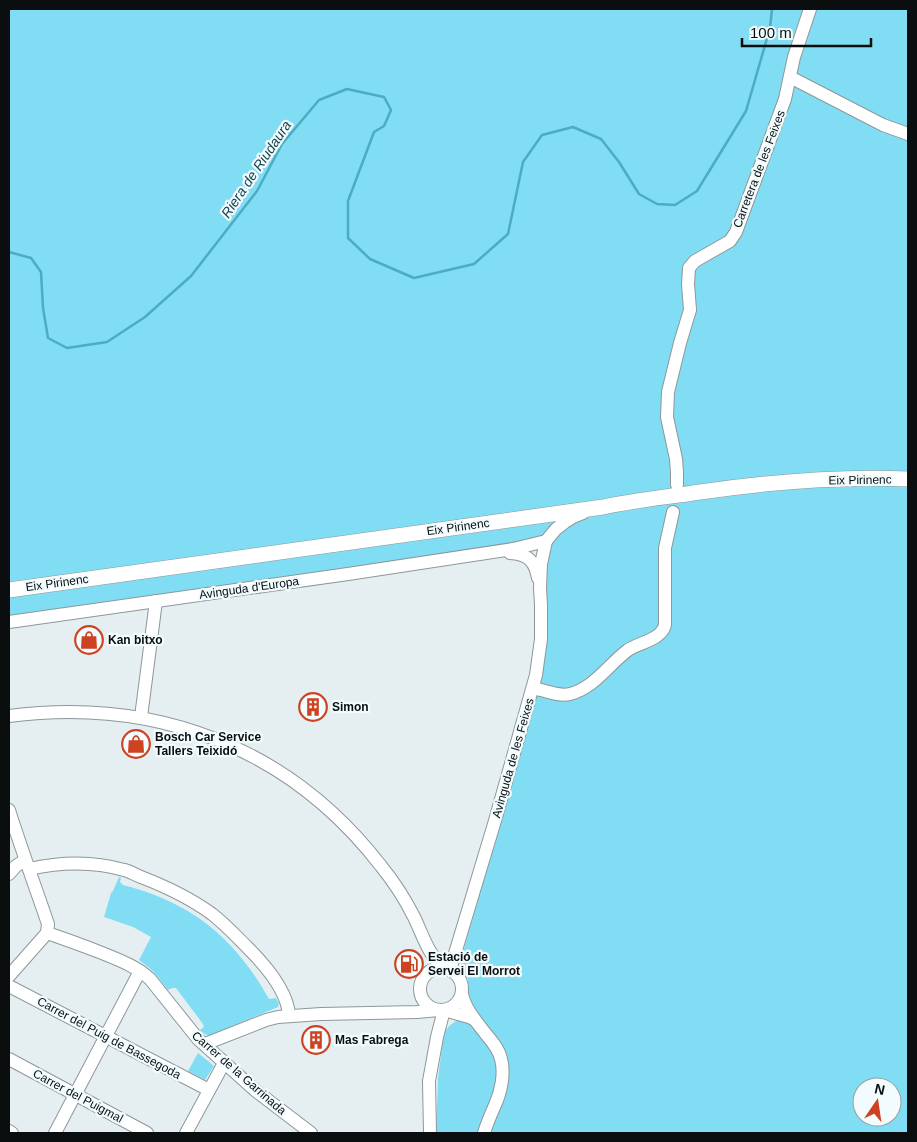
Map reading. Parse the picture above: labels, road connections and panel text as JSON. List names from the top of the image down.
{
  "streets": {
    "main road": ["Eix Pirinenc"],
    "street": [
      "Carretera de les Feixes",
      "Avinguda d'Europa",
      "Avinguda de les Feixes",
      "Carrer del Puig de Bassegoda",
      "Carrer de la Garrinada",
      "Carrer del Puigmal"
    ]
  },
  "crossings": [
    ["Avinguda d'Europa", "Avinguda de les Feixes"]
  ],
  "water": ["Riera de Riudaura"],
  "places": {
    "shop": ["Kan bitxo", "Bosch Car Service Tallers Teixidó"],
    "building": ["Simon", "Mas Fabrega"],
    "fuel station": ["Estació de Servei El Morrot"]
  },
  "scale_bar": "100 m",
  "north": "top"
}
